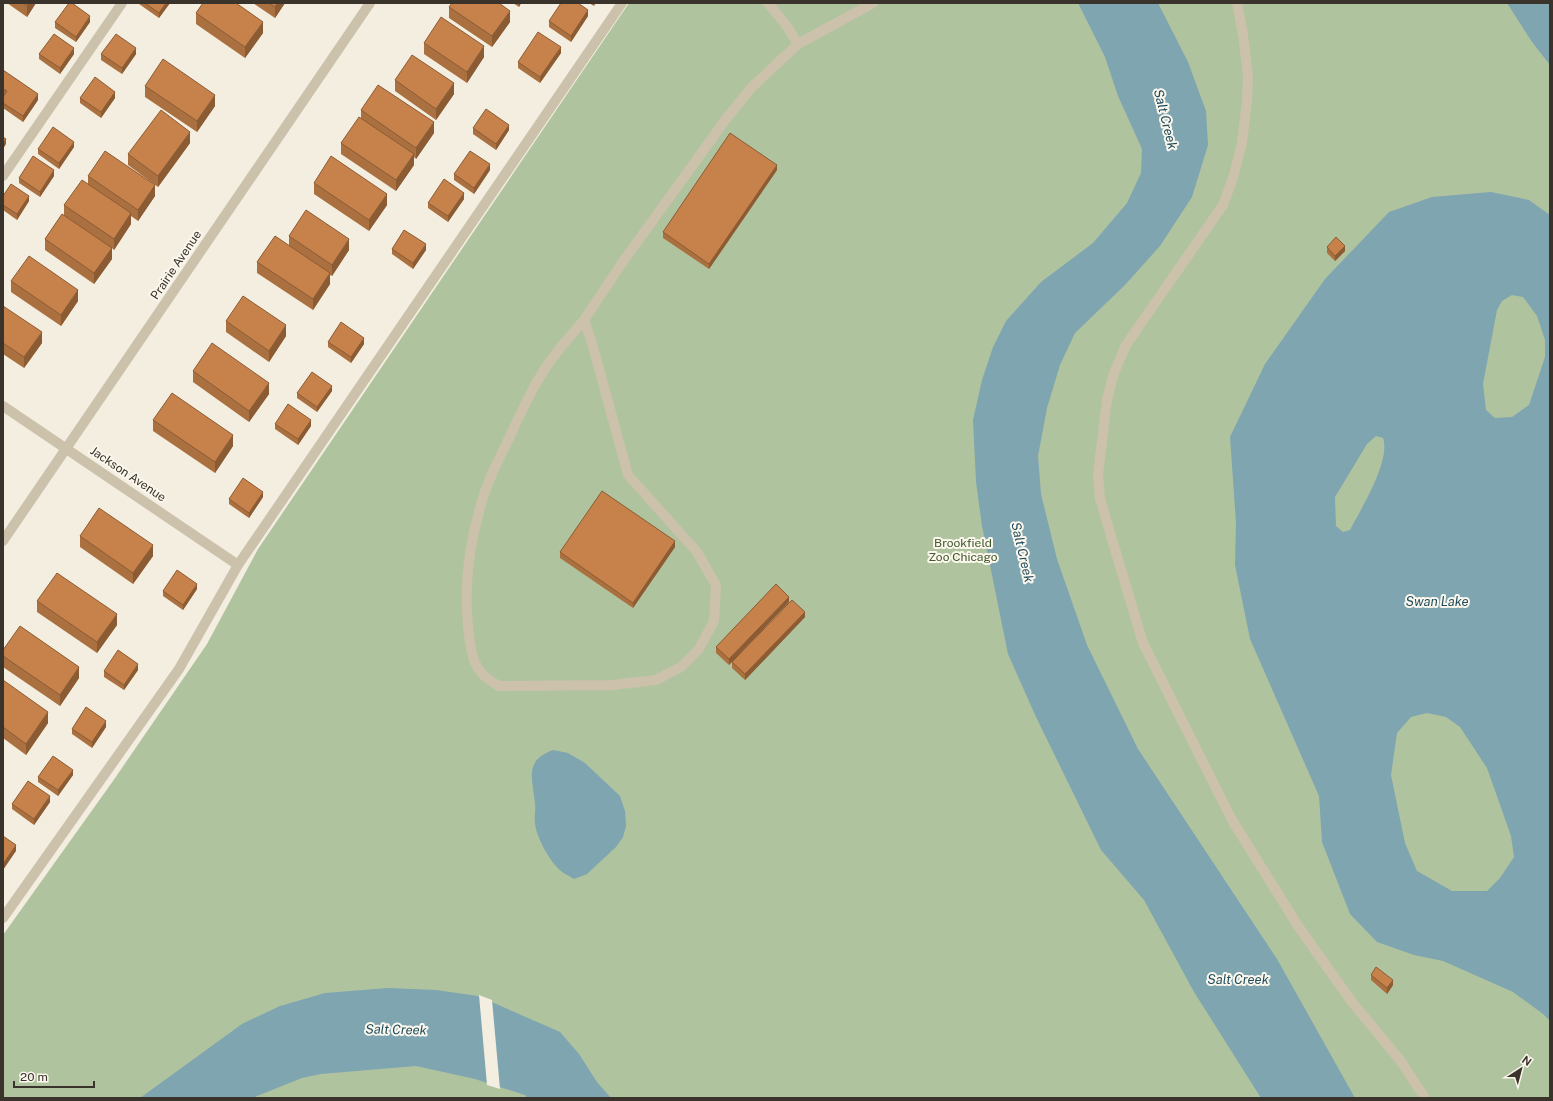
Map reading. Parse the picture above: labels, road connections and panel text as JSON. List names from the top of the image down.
{
  "streets": {
    "street": ["Prairie Avenue", "Jackson Avenue"]
  },
  "crossings": [
    ["Prairie Avenue", "Jackson Avenue"]
  ],
  "water": ["Salt Creek", "Swan Lake"],
  "parks": ["Brookfield Zoo Chicago"],
  "scale_bar": "20 m",
  "north": "top right"
}
